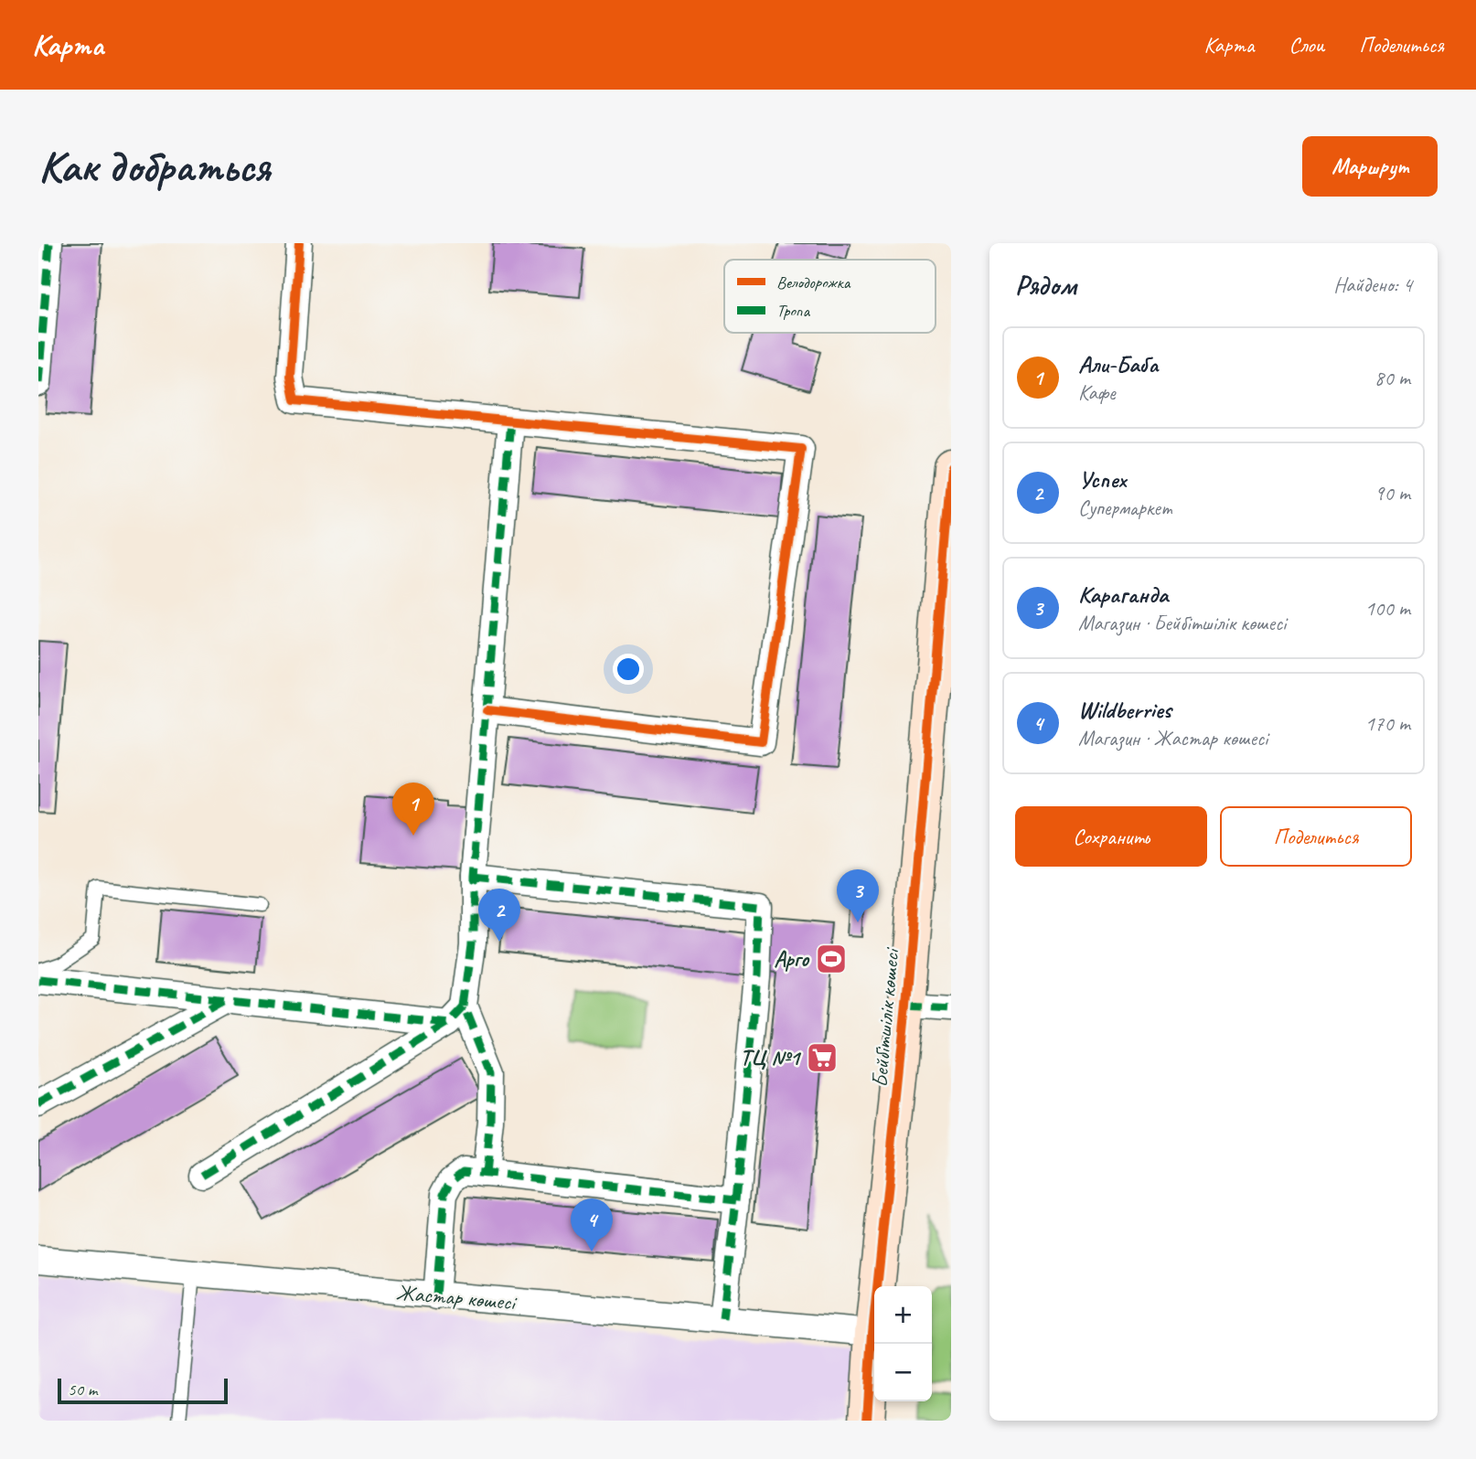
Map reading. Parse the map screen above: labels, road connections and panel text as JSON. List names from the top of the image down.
{
  "streets": {
    "street": ["Бейбітшілік көшесі", "Жастар көшесі"]
  },
  "crossings": [
    ["Бейбітшілік көшесі", "Жастар көшесі"]
  ],
  "places": {
    "sports": ["Арго"],
    "supermarket": ["ТЦ №1"]
  },
  "legend": ["Велодорожка", "Тропа"],
  "scale_bar": "50 m",
  "page": {
    "header": "Карта",
    "nav": ["Карта", "Слои", "Поделиться"],
    "buttons": [
      "Маршрут",
      ["Сохранить", "Поделиться"]
    ],
    "title": "Как добраться",
    "heading": ["Рядом", "Найдено: 4"],
    "list": [
      {
        "mark": "1",
        "name": "Али-Баба",
        "note": "Кафе",
        "value": "80 m"
      },
      {
        "mark": "2",
        "name": "Успех",
        "note": "Супермаркет",
        "value": "90 m"
      },
      {
        "mark": "3",
        "name": "Караганда",
        "note": "Магазин · Бейбітшілік көшесі",
        "value": "100 m"
      },
      {
        "mark": "4",
        "name": "Wildberries",
        "note": "Магазин · Жастар көшесі",
        "value": "170 m"
      }
    ],
    "pins": [
      "1",
      "3",
      "2",
      "4"
    ],
    "map_buttons": ["+", "−"],
    "scale": "50 m"
  }
}
